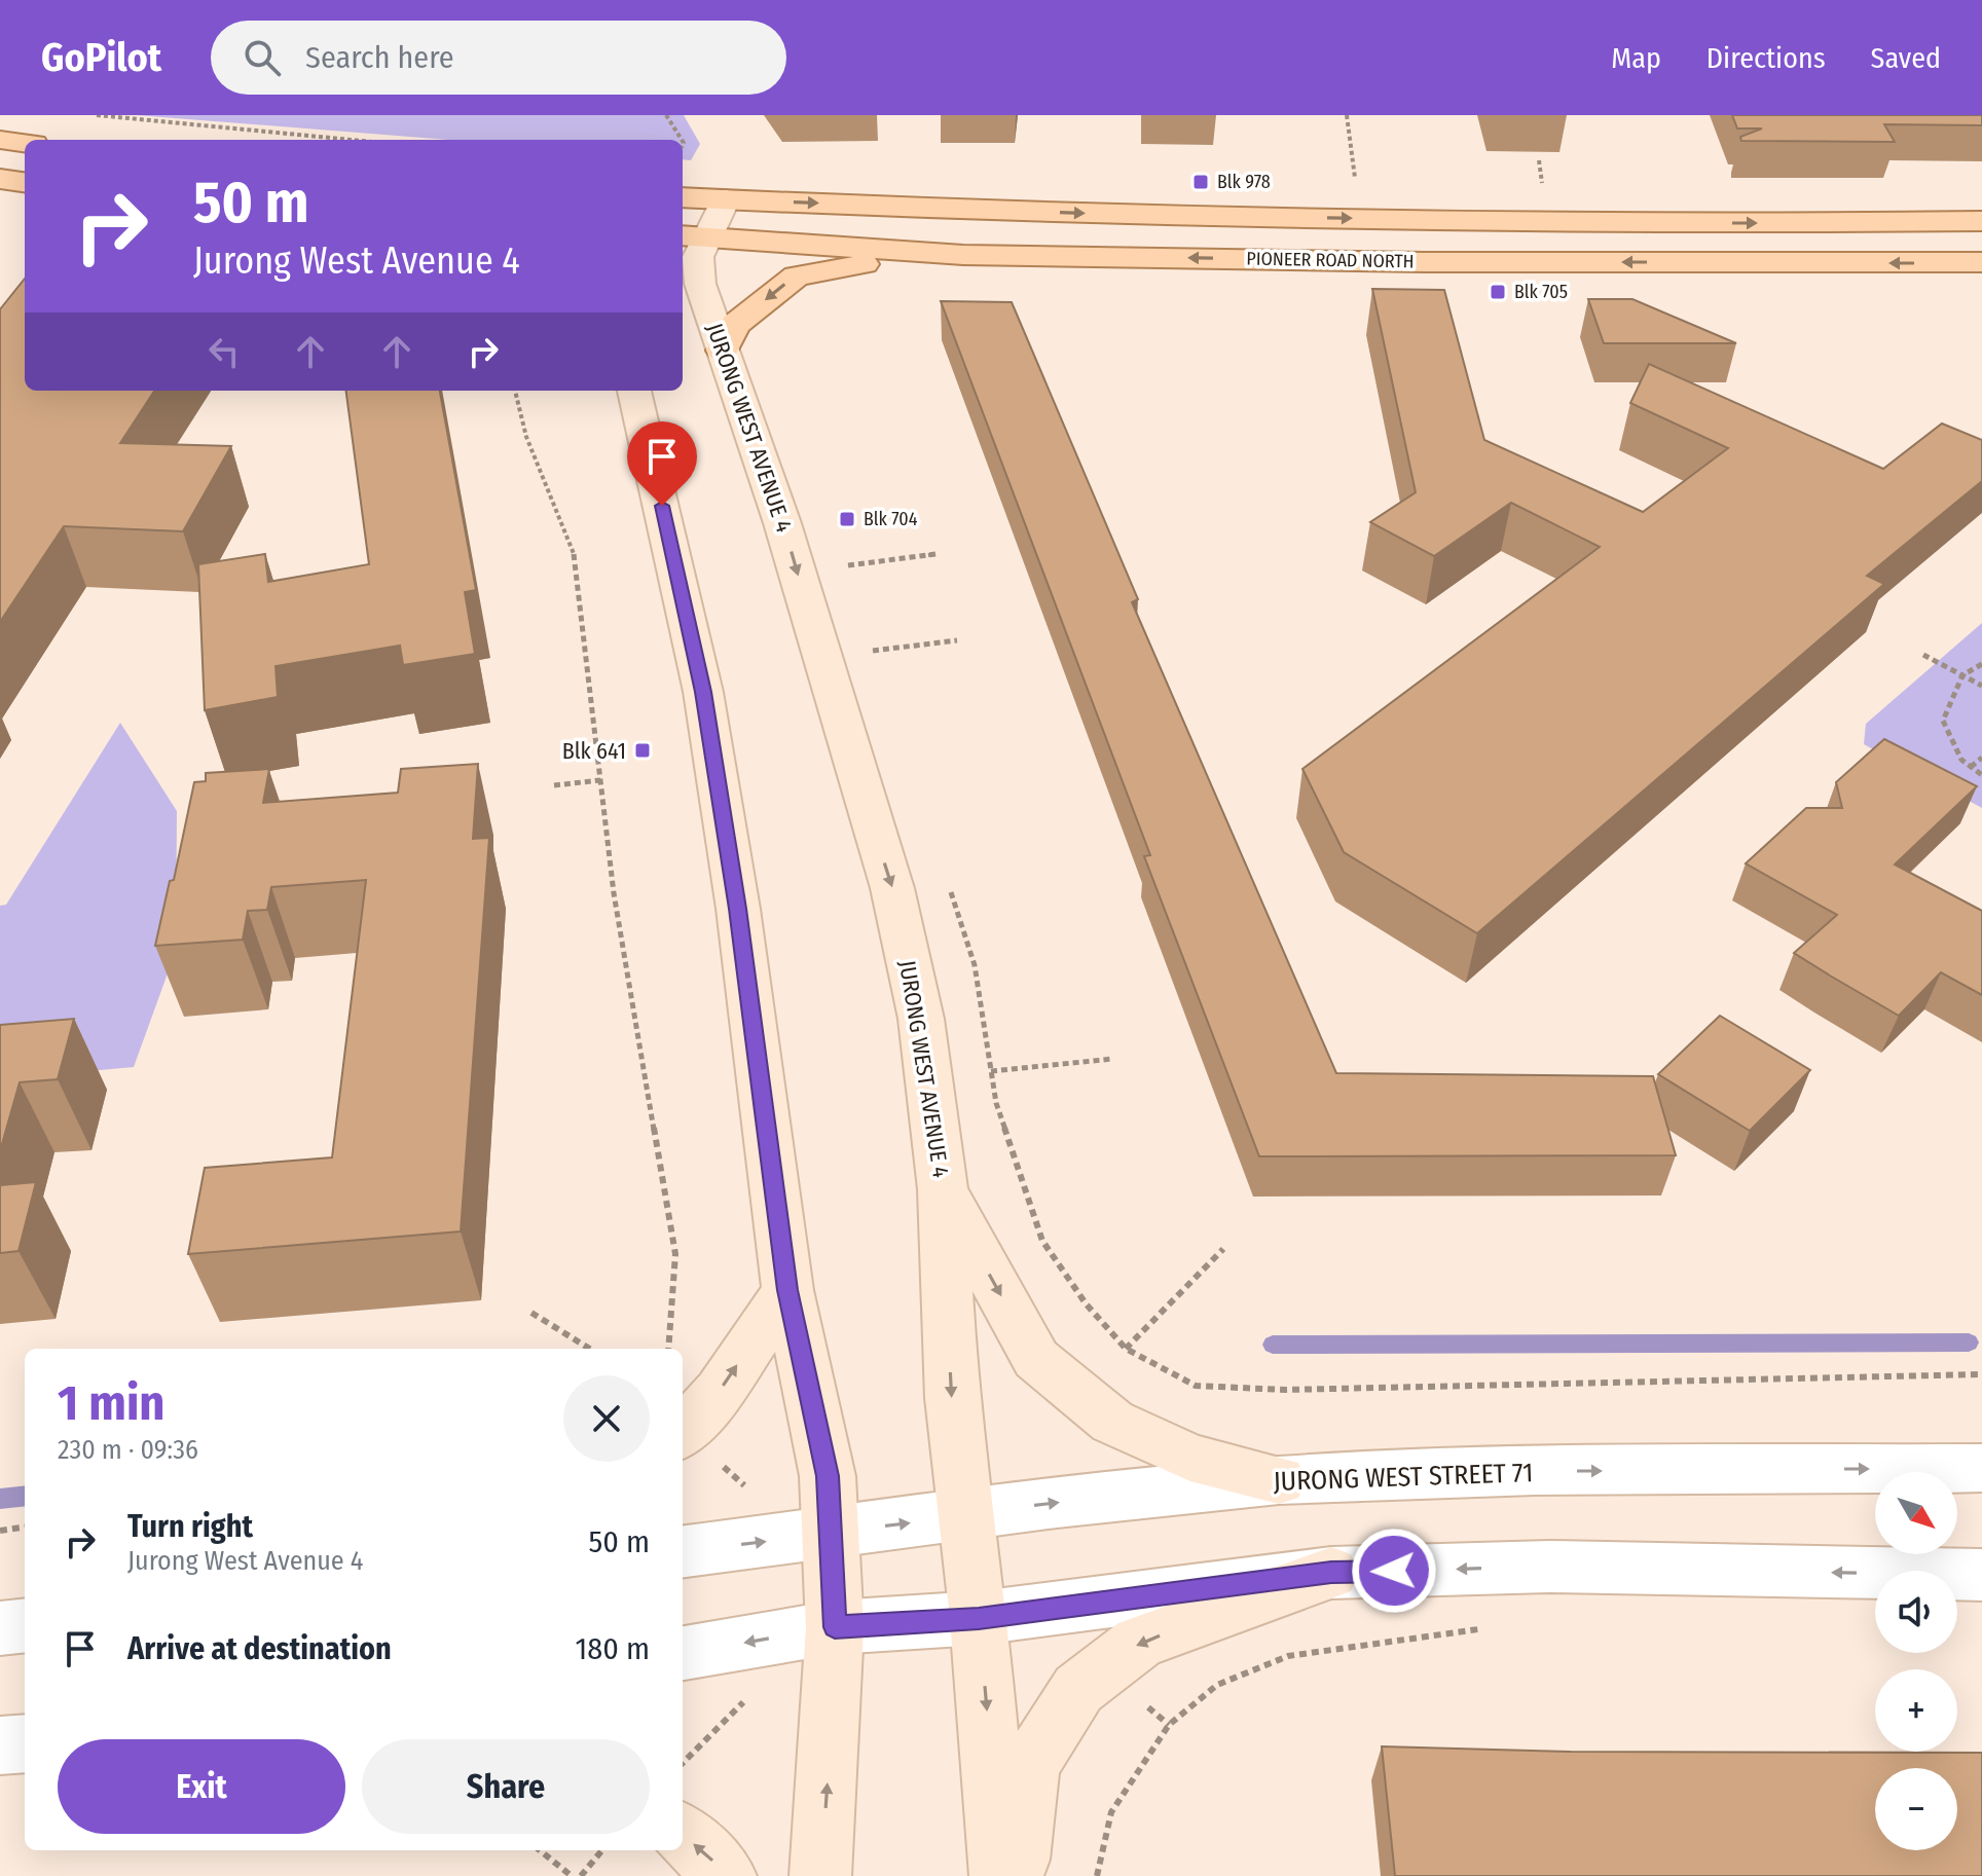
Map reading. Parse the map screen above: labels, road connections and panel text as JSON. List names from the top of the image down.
{
  "streets": {
    "main road": ["PIONEER ROAD NORTH", "JURONG WEST AVENUE 4"],
    "street": ["JURONG WEST STREET 71"]
  },
  "crossings": [
    ["PIONEER ROAD NORTH", "JURONG WEST AVENUE 4"],
    ["JURONG WEST AVENUE 4", "JURONG WEST STREET 71"]
  ],
  "places": {
    "transit": [
      "Blk 978",
      "Blk 705",
      "Blk 704",
      "Blk 641"
    ]
  },
  "north": "bottom right",
  "page": {
    "header": "GoPilot",
    "search": "Search here",
    "nav": ["Map", "Directions", "Saved"],
    "turn": ["50 m", "Jurong West Avenue 4"],
    "heading": ["1 min", "230 m · 09:36"],
    "map_buttons": ["+", "−"],
    "list": [
      {
        "name": "Turn right",
        "note": "Jurong West Avenue 4",
        "value": "50 m"
      },
      {
        "name": "Arrive at destination",
        "value": "180 m"
      }
    ],
    "buttons": ["Exit", "Share"]
  }
}
